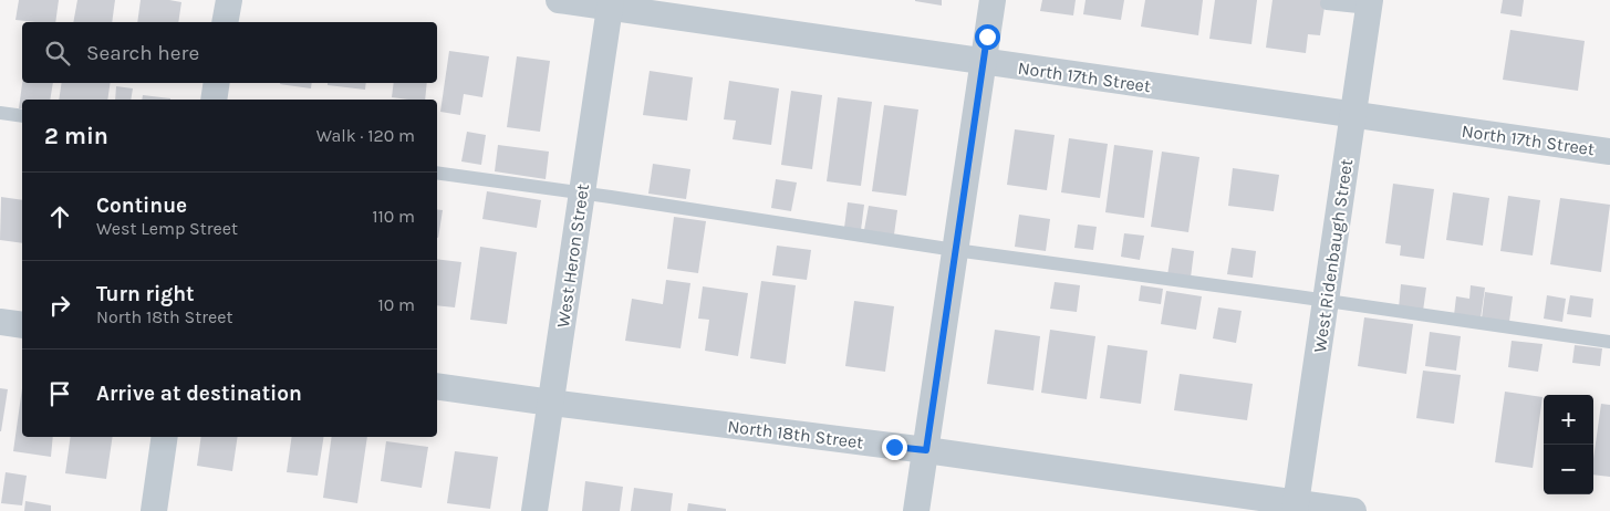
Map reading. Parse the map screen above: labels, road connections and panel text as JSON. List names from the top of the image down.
{
  "streets": {
    "street": [
      "North 17th Street",
      "West Heron Street",
      "West Ridenbaugh Street",
      "North 18th Street"
    ]
  },
  "crossings": [
    ["North 17th Street", "West Heron Street"],
    ["North 17th Street", "West Ridenbaugh Street"],
    ["West Heron Street", "North 18th Street"],
    ["West Ridenbaugh Street", "North 18th Street"]
  ],
  "page": {
    "search": "Search here",
    "heading": ["2 min", "Walk · 120 m"],
    "list": [
      ["Continue", "West Lemp Street", "110 m"],
      ["Turn right", "North 18th Street", "10 m"],
      "Arrive at destination"
    ],
    "map_buttons": ["+", "−"]
  }
}
